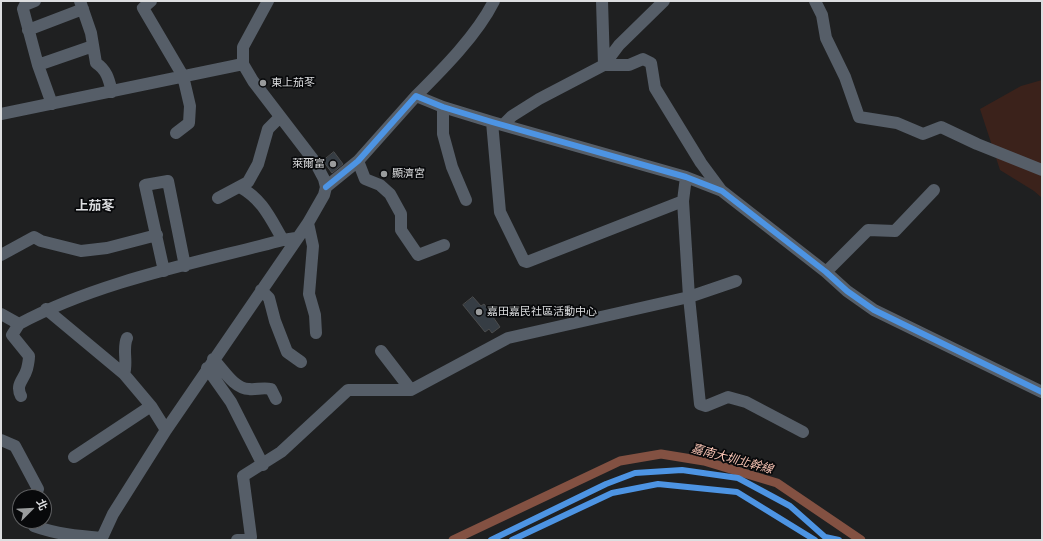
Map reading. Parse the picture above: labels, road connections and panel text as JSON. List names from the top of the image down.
{
  "districts": ["上茄苳"],
  "water": ["嘉南大圳北幹線"],
  "places": [
    "東上茄苳",
    "萊爾富",
    "顯濟宮",
    "嘉田嘉民社區活動中心"
  ],
  "north": "top right"
}
